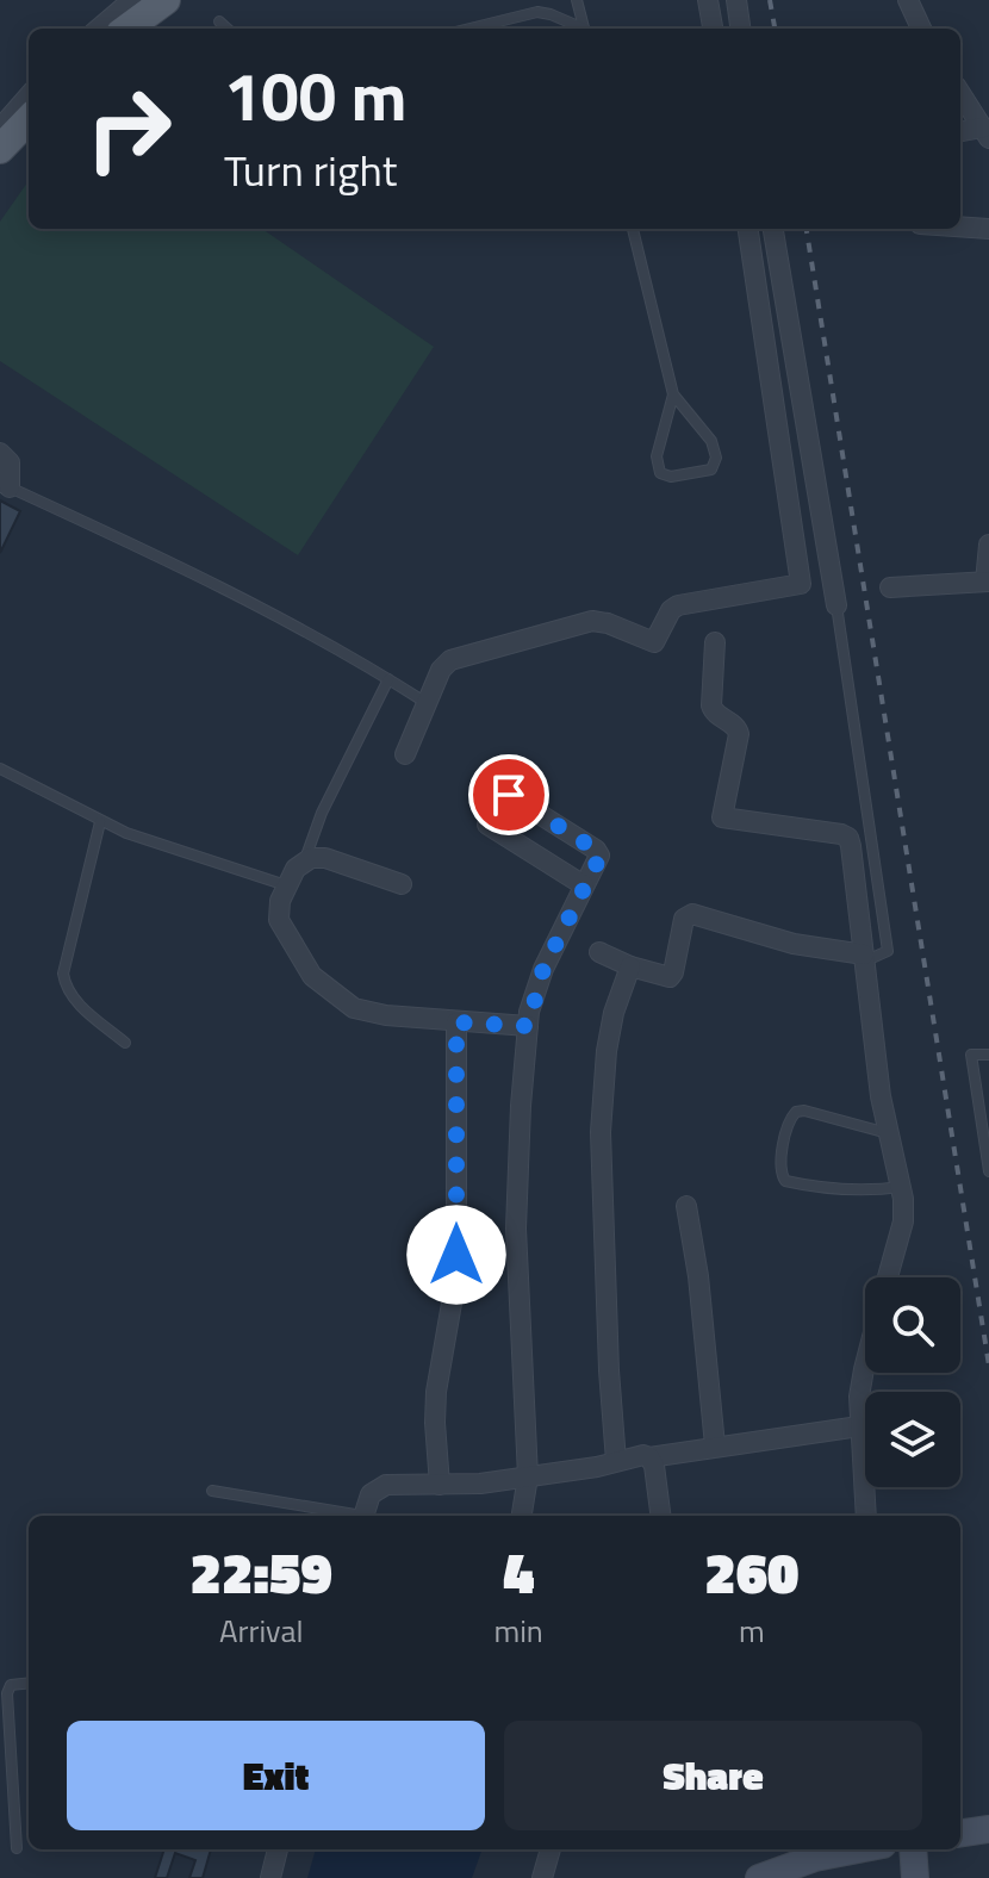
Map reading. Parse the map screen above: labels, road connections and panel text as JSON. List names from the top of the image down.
{
  "page": {
    "turn": ["100 m", "Turn right"],
    "eta": [
      "22:59",
      "Arrival",
      "4",
      "min",
      "260",
      "m"
    ],
    "buttons": ["Exit", "Share"]
  }
}
